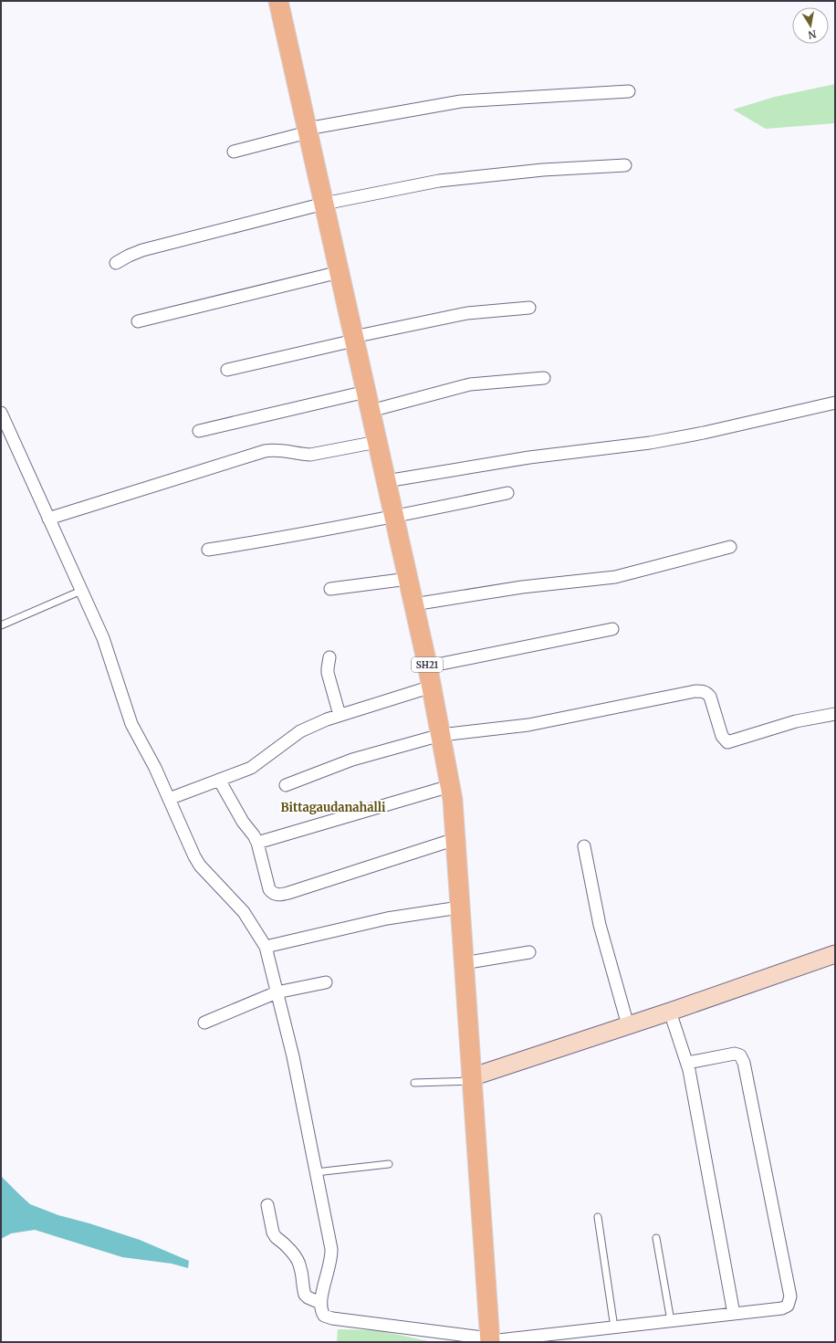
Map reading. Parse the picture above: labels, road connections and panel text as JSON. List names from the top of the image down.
{
  "streets": {
    "main road": ["SH21"]
  },
  "districts": ["Bittagaudanahalli"],
  "north": "bottom"
}
